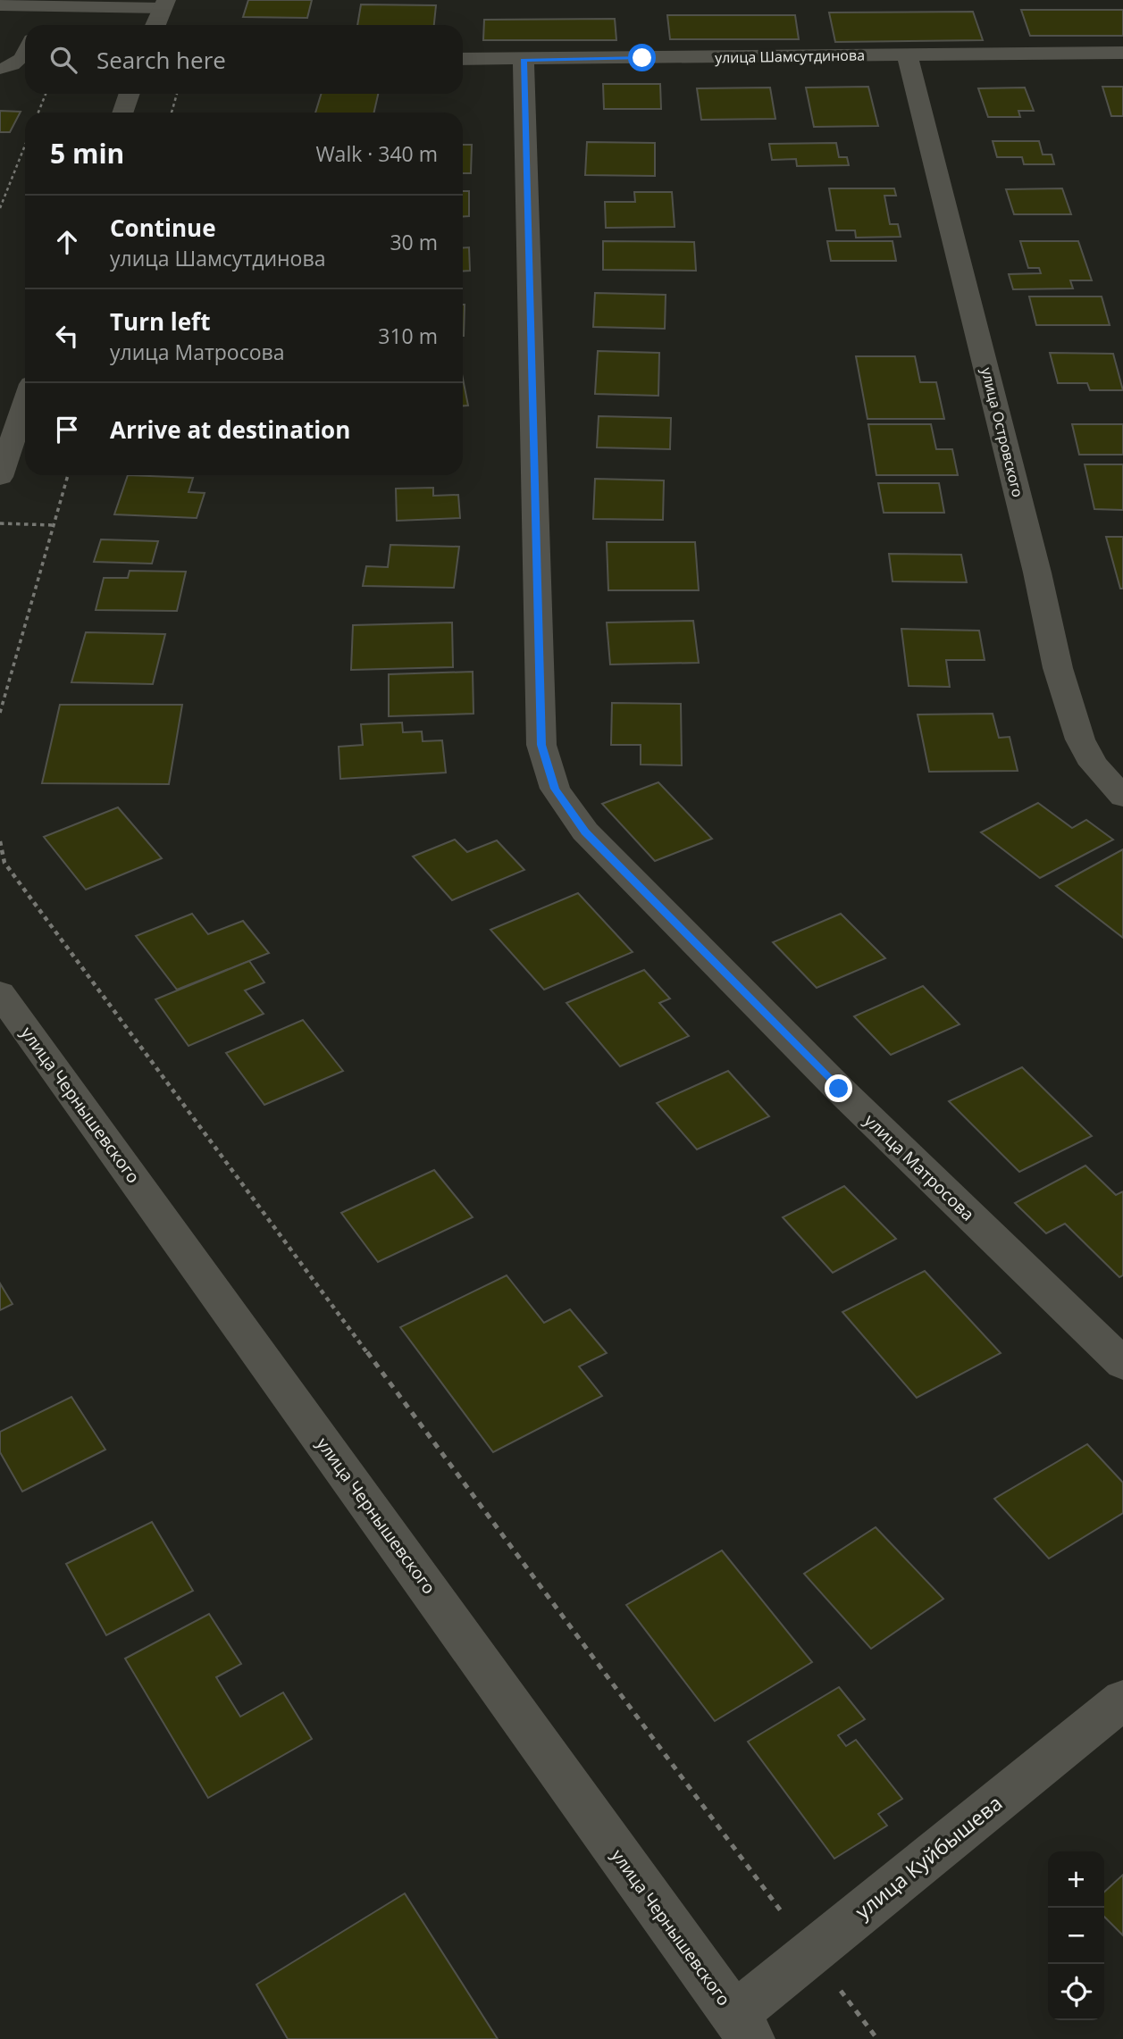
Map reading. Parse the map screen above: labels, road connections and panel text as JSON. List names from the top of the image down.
{
  "streets": {
    "street": [
      "улица Шамсутдинова",
      "улица Островского",
      "улица Чернышевского",
      "улица Матросова",
      "улица Куйбышева"
    ]
  },
  "crossings": [
    ["улица Шамсутдинова", "улица Островского"],
    ["улица Шамсутдинова", "улица Матросова"],
    ["улица Чернышевского", "улица Куйбышева"]
  ],
  "page": {
    "search": "Search here",
    "heading": ["5 min", "Walk · 340 m"],
    "list": [
      ["Continue", "улица Шамсутдинова", "30 m"],
      ["Turn left", "улица Матросова", "310 m"],
      "Arrive at destination"
    ],
    "map_buttons": ["+", "−"]
  }
}
